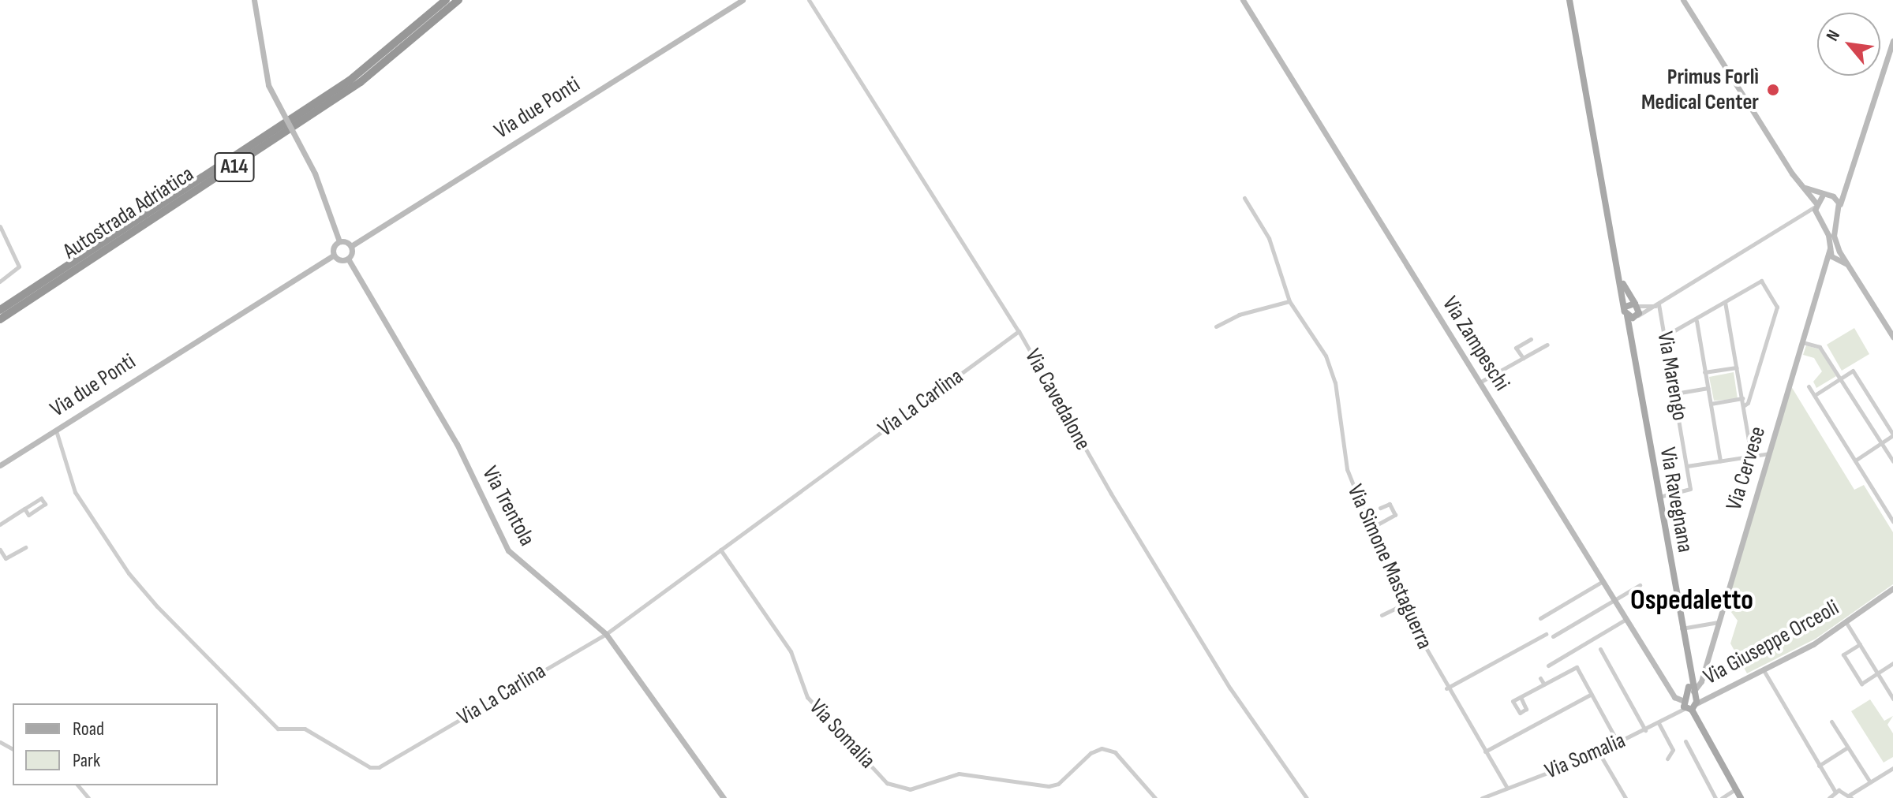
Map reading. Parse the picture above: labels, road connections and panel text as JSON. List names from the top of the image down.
{
  "streets": {
    "highway": ["A14", "Autostrada Adriatica"],
    "main road": ["Via Ravegnana"],
    "street": [
      "Via due Ponti",
      "Via Zampeschi",
      "Via Marengo",
      "Via Cavedalone",
      "Via La Carlina",
      "Via Cervese",
      "Via Trentola",
      "Via Simone Mastaguerra",
      "Via Giuseppe Orceoli",
      "Via Somalia"
    ]
  },
  "crossings": [
    ["Via due Ponti", "Via La Carlina"],
    ["Via Zampeschi", "Via Cervese"],
    ["Via Zampeschi", "Via Ravegnana"],
    ["Via Zampeschi", "Via Giuseppe Orceoli"],
    ["Via Zampeschi", "Via Somalia"],
    ["Via Marengo", "Via Ravegnana"],
    ["Via Cavedalone", "Via La Carlina"],
    ["Via La Carlina", "Via Trentola"],
    ["Via La Carlina", "Via Somalia"],
    ["Via Cervese", "Via Ravegnana"],
    ["Via Cervese", "Via Giuseppe Orceoli"],
    ["Via Cervese", "Via Somalia"],
    ["Via Ravegnana", "Via Giuseppe Orceoli"],
    ["Via Ravegnana", "Via Somalia"],
    ["Via Simone Mastaguerra", "Via Somalia"],
    ["Via Giuseppe Orceoli", "Via Somalia"]
  ],
  "districts": ["Ospedaletto"],
  "places": ["Primus Forlì Medical Center"],
  "legend": ["Road", "Park"],
  "north": "top left"
}
